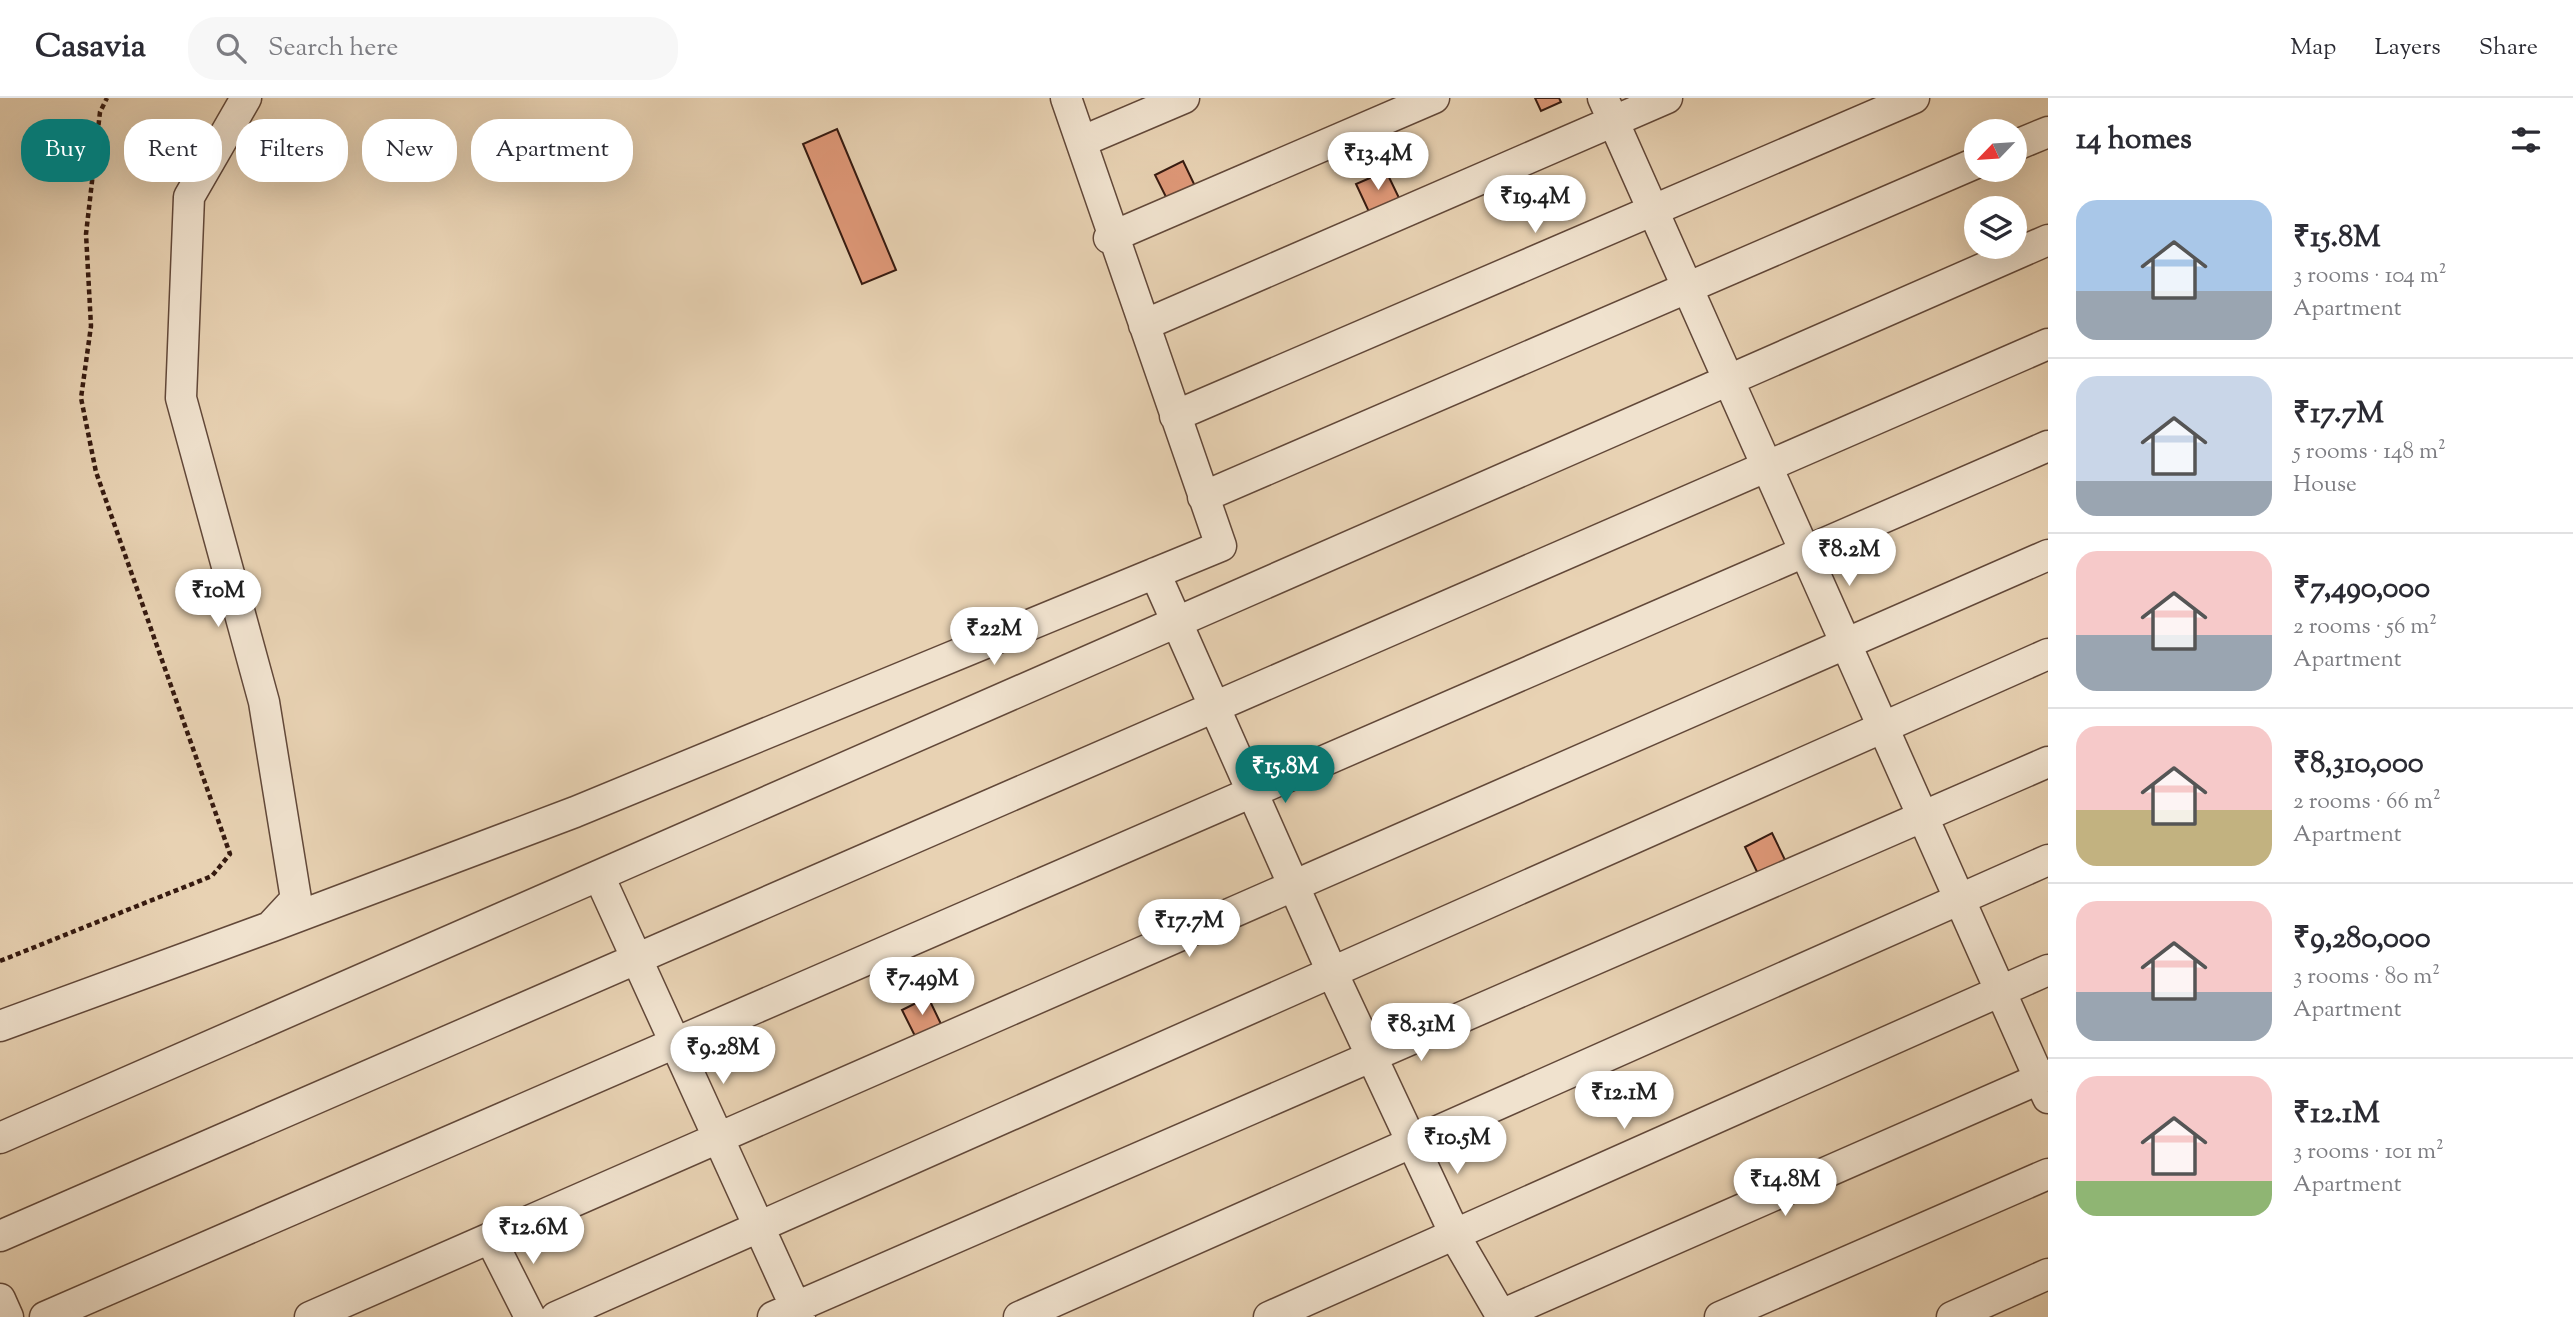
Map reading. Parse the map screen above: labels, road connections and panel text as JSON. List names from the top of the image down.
{
  "north": "bottom left",
  "page": {
    "header": "Casavia",
    "search": "Search here",
    "nav": ["Map", "Layers", "Share"],
    "heading": "14 homes",
    "chip": [
      "Buy",
      "Rent",
      "Filters",
      "New",
      "Apartment"
    ],
    "price": [
      "₹13.4M",
      "₹19.4M",
      "₹8.2M",
      "₹10M",
      "₹22M",
      "₹15.8M",
      "₹17.7M",
      "₹7.49M",
      "₹8.31M",
      "₹9.28M",
      "₹12.1M",
      "₹10.5M",
      "₹14.8M",
      "₹12.6M"
    ],
    "list": [
      {
        "name": "₹15.8M",
        "note": "3 rooms · 104 m² · Apartment"
      },
      {
        "name": "₹17.7M",
        "note": "5 rooms · 148 m² · House"
      },
      {
        "name": "₹7,490,000",
        "note": "2 rooms · 56 m² · Apartment"
      },
      {
        "name": "₹8,310,000",
        "note": "2 rooms · 66 m² · Apartment"
      },
      {
        "name": "₹9,280,000",
        "note": "3 rooms · 80 m² · Apartment"
      },
      {
        "name": "₹12.1M",
        "note": "3 rooms · 101 m² · Apartment"
      }
    ]
  }
}
